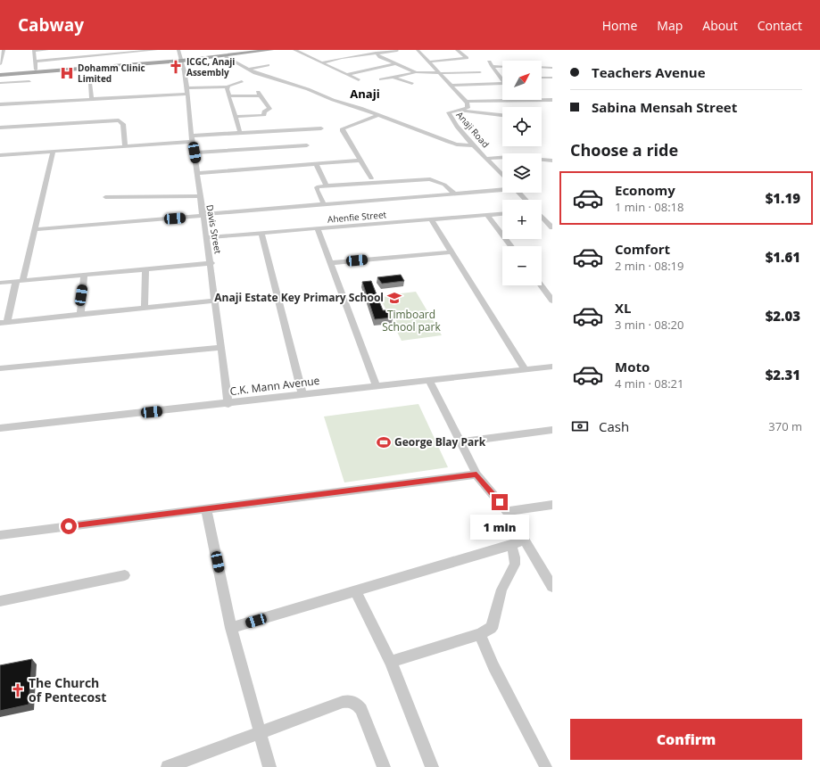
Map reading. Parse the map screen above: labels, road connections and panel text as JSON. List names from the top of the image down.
{
  "streets": {
    "street": [
      "Anaji Road",
      "Ahenfie Street",
      "Davis Street",
      "C.K. Mann Avenue"
    ]
  },
  "crossings": [
    ["Ahenfie Street", "Davis Street"],
    ["Davis Street", "C.K. Mann Avenue"]
  ],
  "districts": ["Anaji"],
  "parks": ["Timboard School park"],
  "places": {
    "church": ["ICGC, Anaji Assembly", "The Church of Pentecost"],
    "hospital": ["Dohamm Clinic Limited"],
    "school or university": ["Anaji Estate Key Primary School"],
    "sports": ["George Blay Park"]
  },
  "north": "top right",
  "page": {
    "header": "Cabway",
    "nav": [
      "Home",
      "Map",
      "About",
      "Contact"
    ],
    "banner": ["Teachers Avenue", "Sabina Mensah Street"],
    "map_buttons": ["+", "−"],
    "heading": "Choose a ride",
    "list": [
      {
        "name": "Economy",
        "note": "1 min · 08:18",
        "value": "$1.19"
      },
      {
        "name": "Comfort",
        "note": "2 min · 08:19",
        "value": "$1.61"
      },
      {
        "name": "XL",
        "note": "3 min · 08:20",
        "value": "$2.03"
      },
      {
        "name": "Moto",
        "note": "4 min · 08:21",
        "value": "$2.31"
      }
    ],
    "pay": ["Cash", "370 m"],
    "bubble": "1 min",
    "buttons": "Confirm"
  }
}
